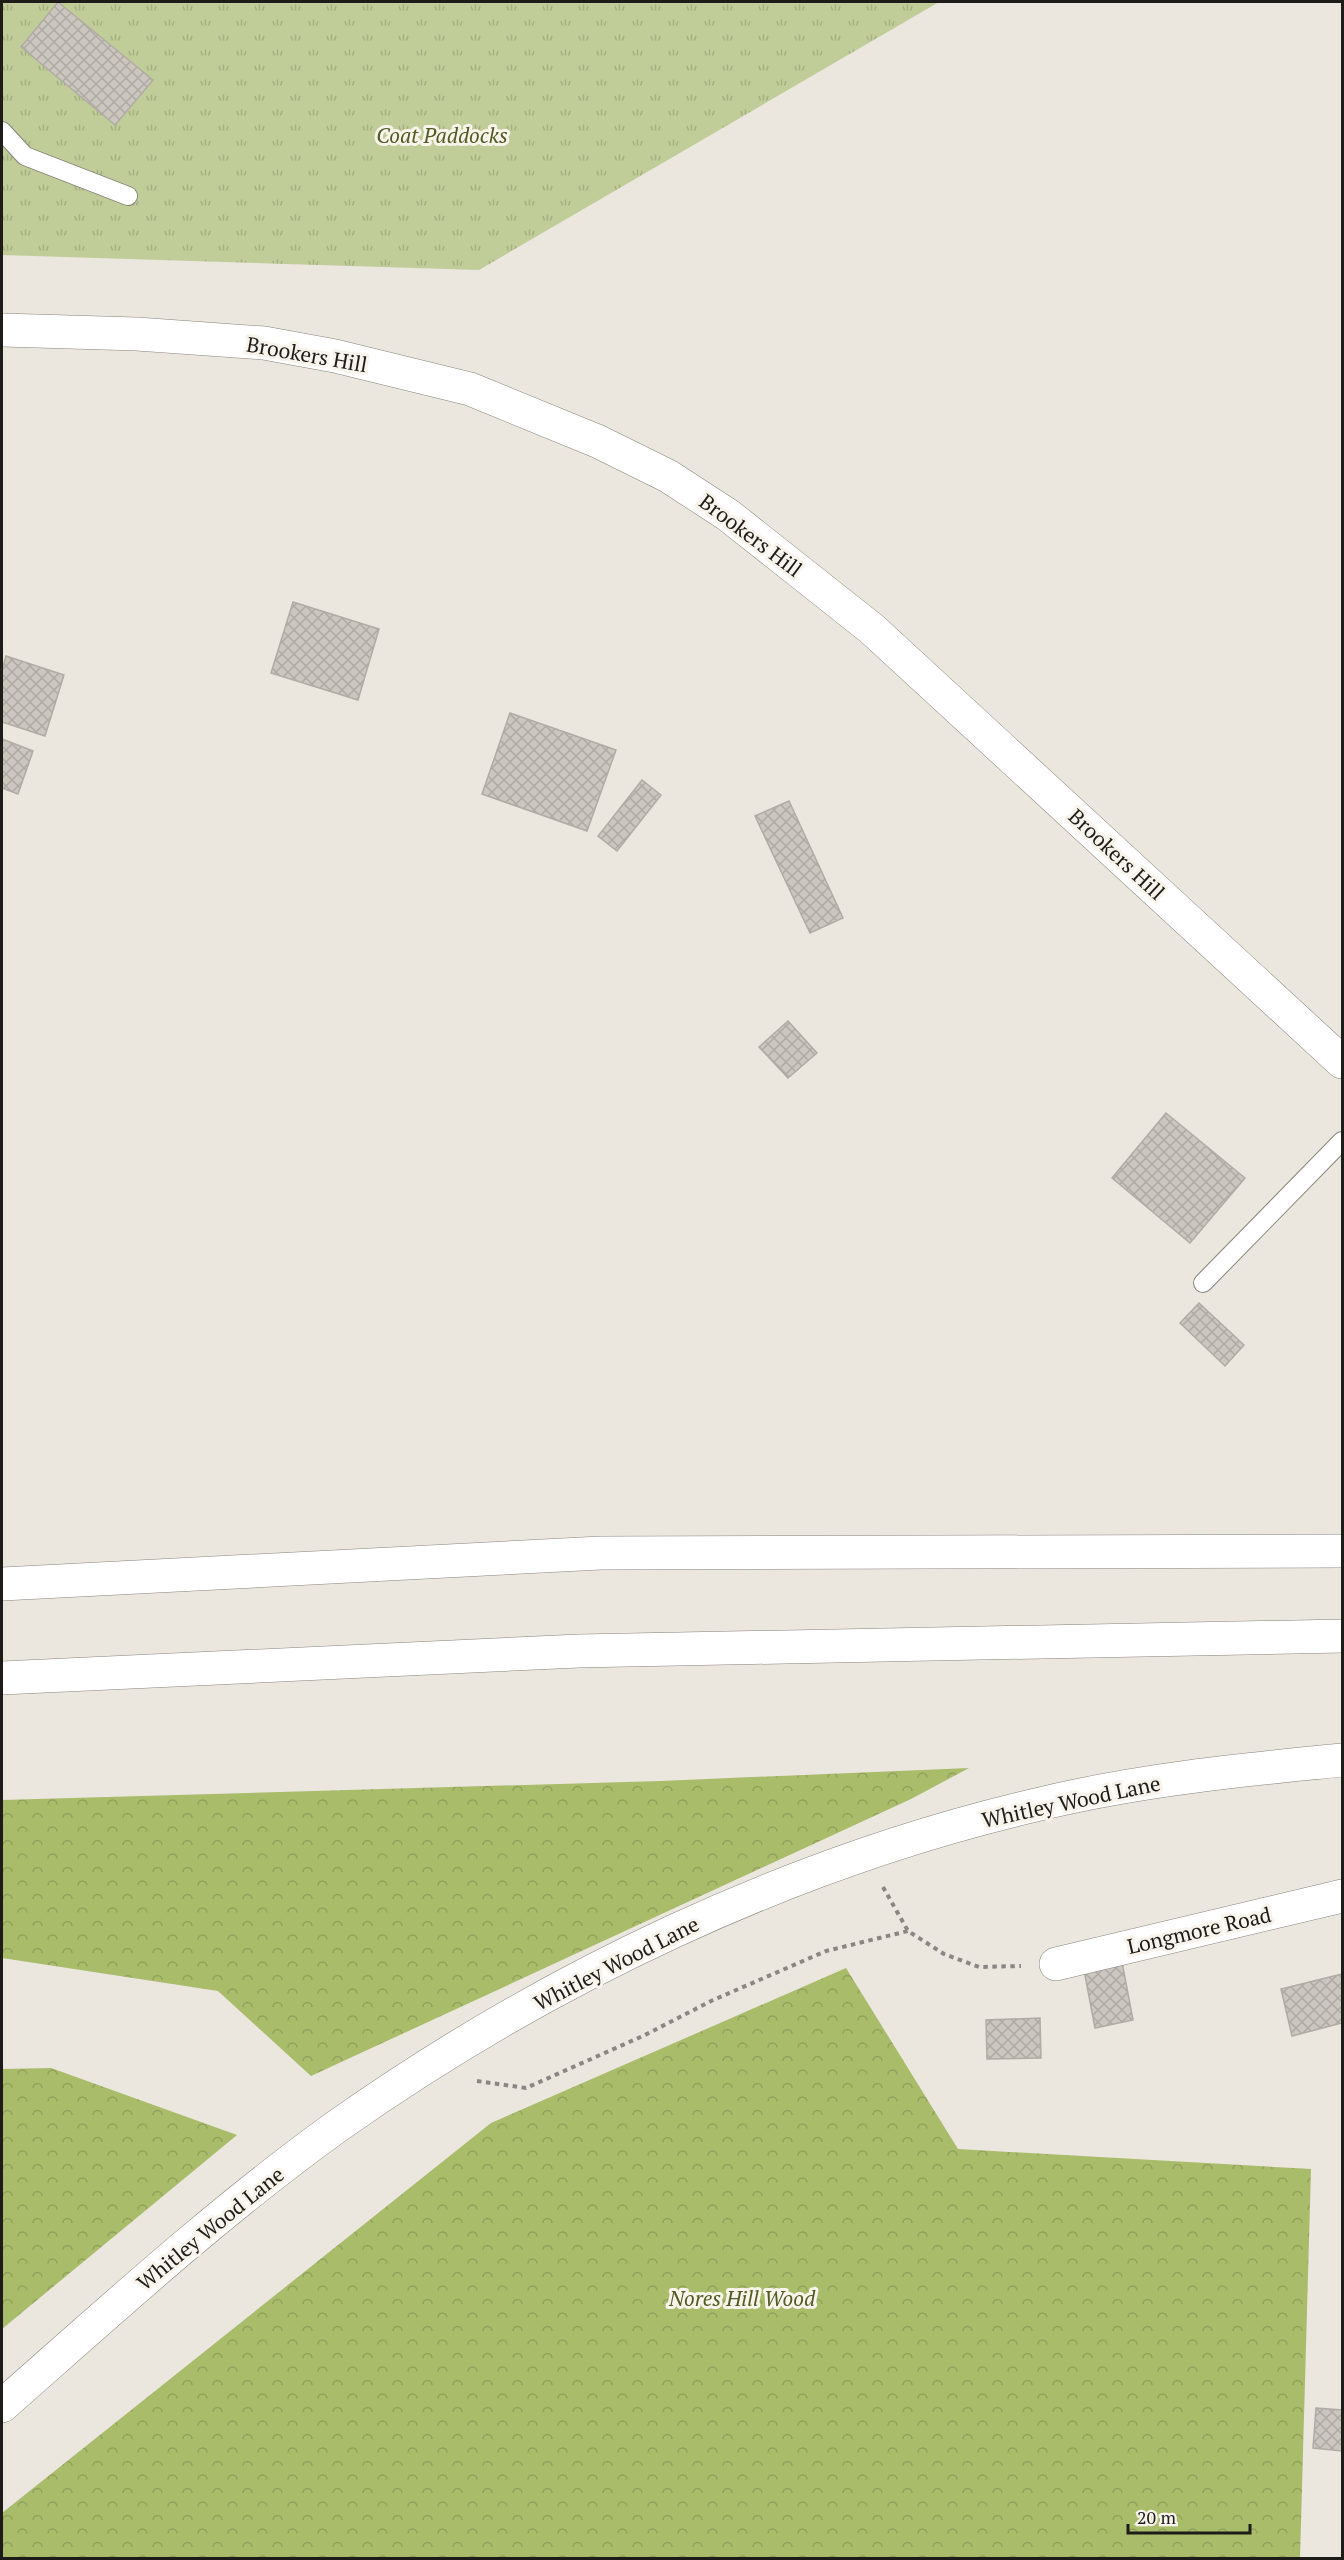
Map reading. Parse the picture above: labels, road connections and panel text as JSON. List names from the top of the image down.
{
  "streets": {
    "main road": ["Brookers Hill", "Whitley Wood Lane", "Longmore Road"]
  },
  "parks": ["Coat Paddocks", "Nores Hill Wood"],
  "scale_bar": "20 m"
}
